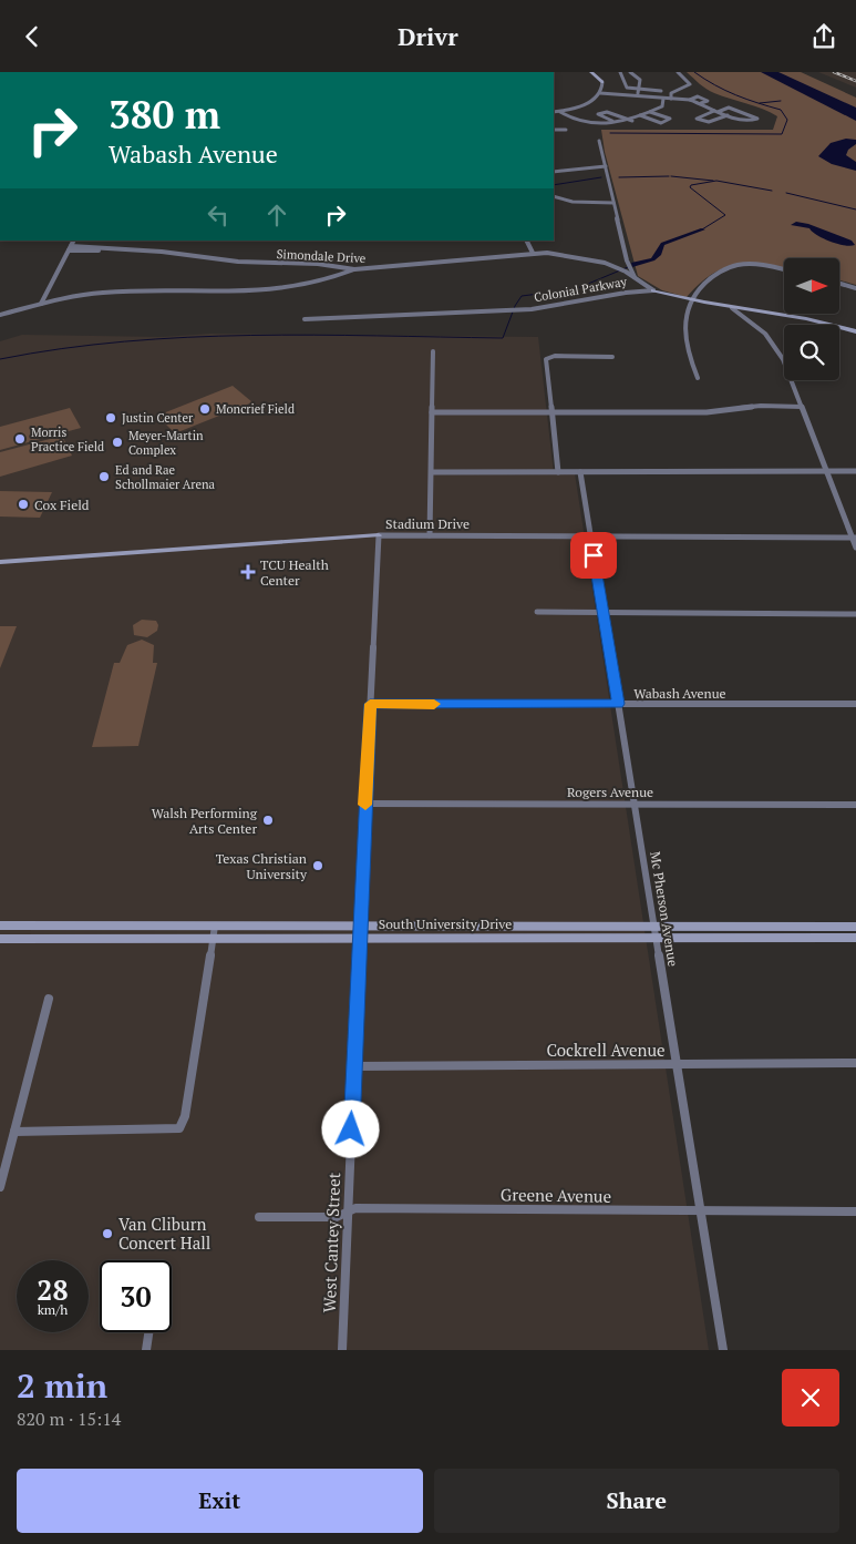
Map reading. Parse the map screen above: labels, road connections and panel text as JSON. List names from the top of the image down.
{
  "streets": {
    "main road": ["Colonial Parkway", "Stadium Drive", "South University Drive"],
    "street": [
      "Simondale Drive",
      "Wabash Avenue",
      "Rogers Avenue",
      "Mc Pherson Avenue",
      "Cockrell Avenue",
      "Greene Avenue",
      "West Cantey Street"
    ]
  },
  "crossings": [
    ["Simondale Drive", "Colonial Parkway"],
    ["Stadium Drive", "Mc Pherson Avenue"],
    ["Stadium Drive", "West Cantey Street"],
    ["Wabash Avenue", "Mc Pherson Avenue"],
    ["Wabash Avenue", "West Cantey Street"],
    ["Rogers Avenue", "Mc Pherson Avenue"],
    ["Rogers Avenue", "West Cantey Street"],
    ["Mc Pherson Avenue", "South University Drive"],
    ["Mc Pherson Avenue", "Cockrell Avenue"],
    ["Mc Pherson Avenue", "Greene Avenue"],
    ["South University Drive", "West Cantey Street"],
    ["Cockrell Avenue", "West Cantey Street"],
    ["Greene Avenue", "West Cantey Street"]
  ],
  "places": {
    "other": [
      "Moncrief Field",
      "Justin Center",
      "Morris Practice Field",
      "Meyer-Martin Complex",
      "Ed and Rae Schollmaier Arena",
      "Cox Field",
      "Walsh Performing Arts Center",
      "Texas Christian University",
      "Van Cliburn Concert Hall"
    ],
    "health": ["TCU Health Center"]
  },
  "north": "right",
  "page": {
    "header": "Drivr",
    "turn": ["380 m", "Wabash Avenue"],
    "speed": "28 km/h",
    "limit": "30",
    "heading": ["2 min", "820 m · 15:14"],
    "buttons": ["Exit", "Share"]
  }
}
